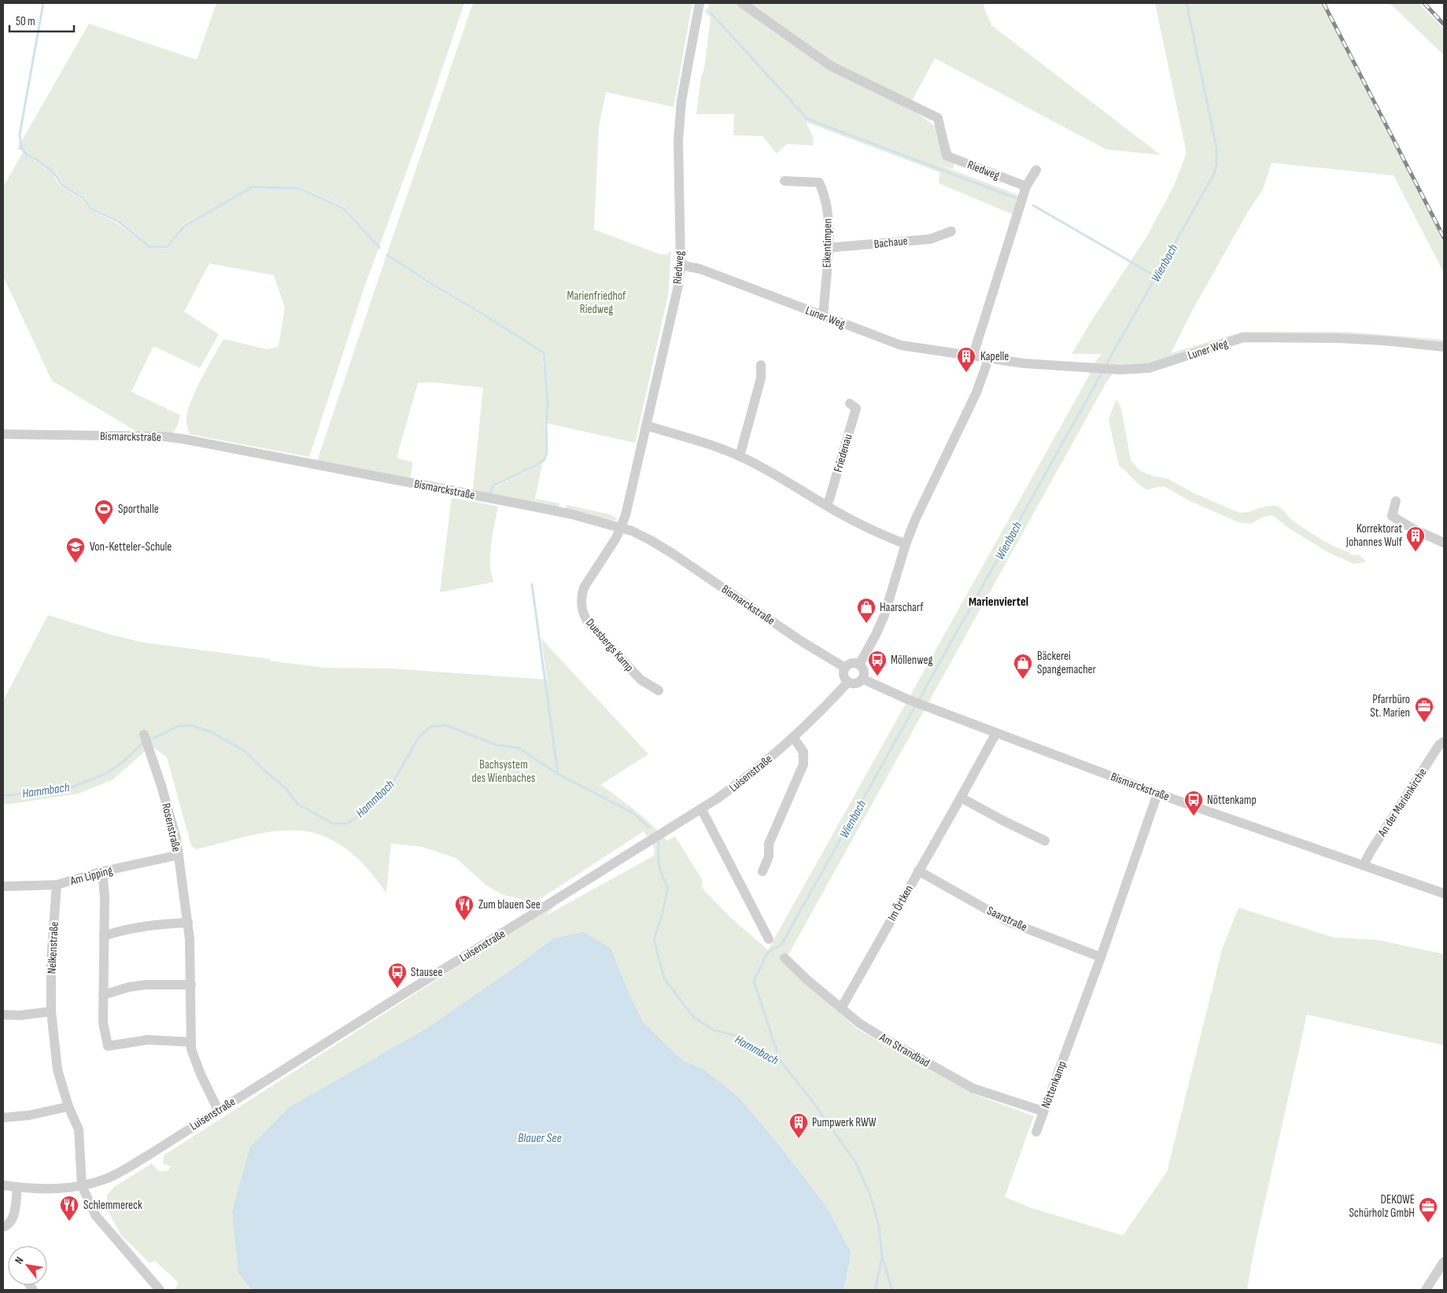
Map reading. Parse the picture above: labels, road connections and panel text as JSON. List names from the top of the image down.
{
  "streets": {
    "street": [
      "Riedweg",
      "Bachaue",
      "Eikentimpen",
      "Luner Weg",
      "Bismarckstraße",
      "Friedenau",
      "Duesbergs Kamp",
      "Luisenstraße",
      "An der Marienkirche",
      "Rosenstraße",
      "Am Lipping",
      "Im Örtken",
      "Saarstraße",
      "Nelkenstraße",
      "Am Strandbad",
      "Nöttenkamp"
    ]
  },
  "crossings": [
    ["Riedweg", "Luner Weg"],
    ["Riedweg", "Bismarckstraße"],
    ["Riedweg", "Duesbergs Kamp"],
    ["Bachaue", "Eikentimpen"],
    ["Eikentimpen", "Luner Weg"],
    ["Bismarckstraße", "Duesbergs Kamp"],
    ["Bismarckstraße", "Luisenstraße"],
    ["Bismarckstraße", "An der Marienkirche"],
    ["Bismarckstraße", "Im Örtken"],
    ["Bismarckstraße", "Nöttenkamp"],
    ["Luisenstraße", "Rosenstraße"],
    ["Luisenstraße", "Nelkenstraße"],
    ["Rosenstraße", "Am Lipping"],
    ["Am Lipping", "Nelkenstraße"],
    ["Im Örtken", "Saarstraße"],
    ["Im Örtken", "Am Strandbad"],
    ["Saarstraße", "Nöttenkamp"],
    ["Am Strandbad", "Nöttenkamp"]
  ],
  "districts": ["Marienviertel"],
  "water": ["Wienbach", "Hammbach", "Blauer See"],
  "parks": ["Marienfriedhof Riedweg", "Bachsystem des Wienbaches"],
  "places": {
    "building": ["Kapelle", "Korrektorat Johannes Wulf", "Pumpwerk RWW"],
    "sports": ["Sporthalle"],
    "school or university": ["Von-Ketteler-Schule"],
    "shop": ["Haarscharf", "Bäckerei Spangemacher"],
    "bus stop": ["Möllenweg", "Nöttenkamp", "Stausee"],
    "office": ["Pfarrbüro St. Marien", "DEKOWE Schürholz GmbH"],
    "restaurant": ["Zum blauen See", "Schlemmereck"]
  },
  "scale_bar": "50 m",
  "north": "top left"
}
